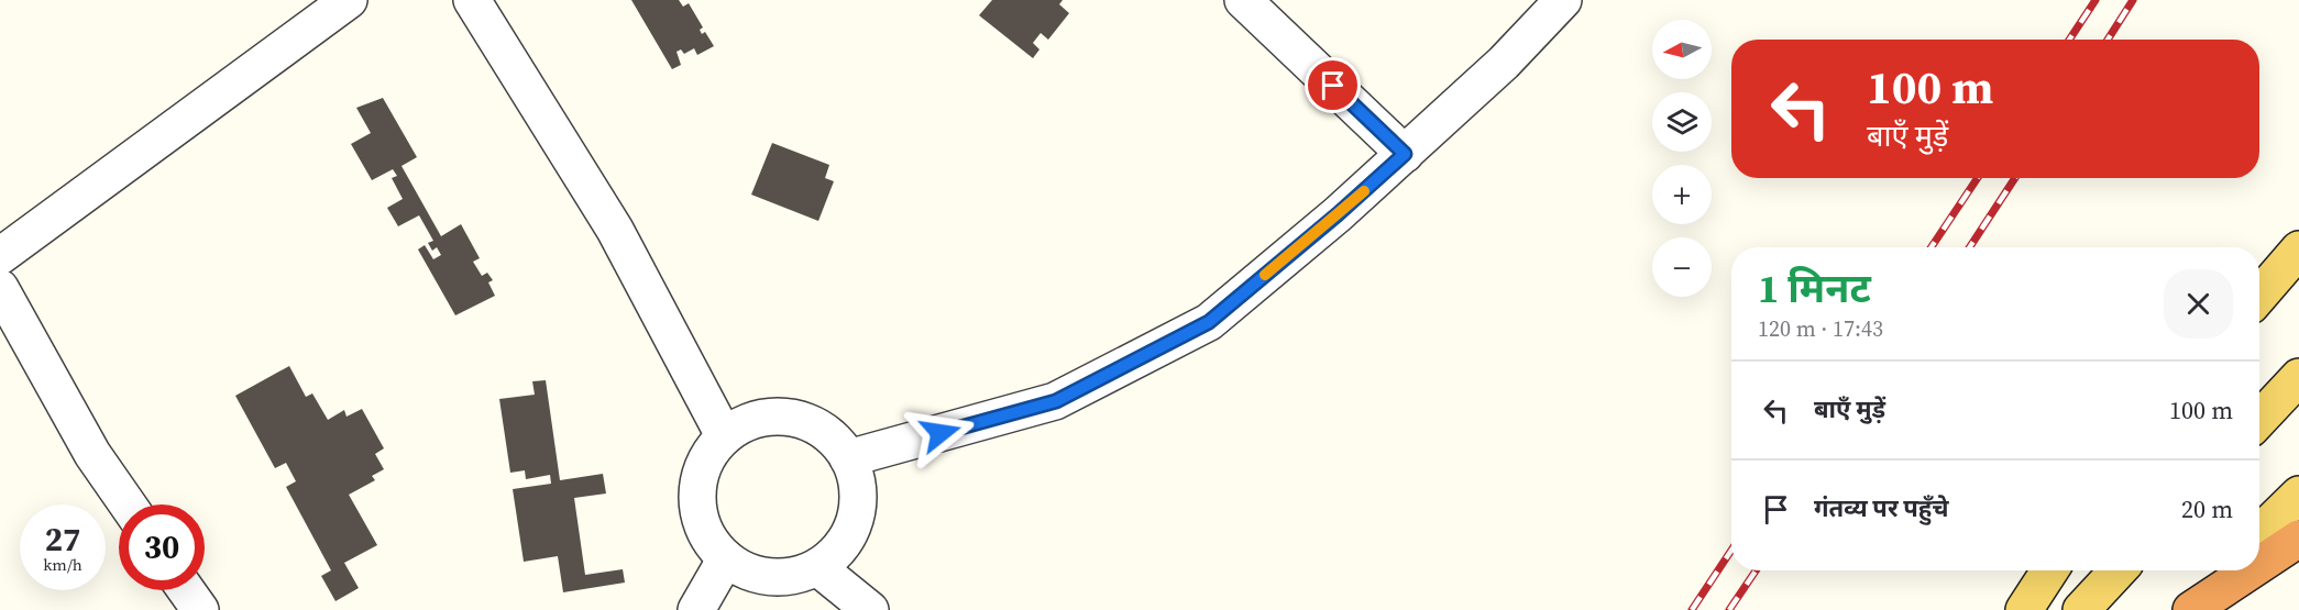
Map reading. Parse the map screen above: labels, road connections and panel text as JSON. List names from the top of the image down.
{
  "north": "left",
  "page": {
    "map_buttons": ["+", "−"],
    "turn": ["100 m", "बाएँ मुड़ें"],
    "heading": ["1 मिनट", "120 m · 17:43"],
    "list": [
      {
        "name": "बाएँ मुड़ें",
        "value": "100 m"
      },
      {
        "name": "गंतव्य पर पहुँचे",
        "value": "20 m"
      }
    ],
    "speed": "27 km/h",
    "limit": "30"
  }
}
